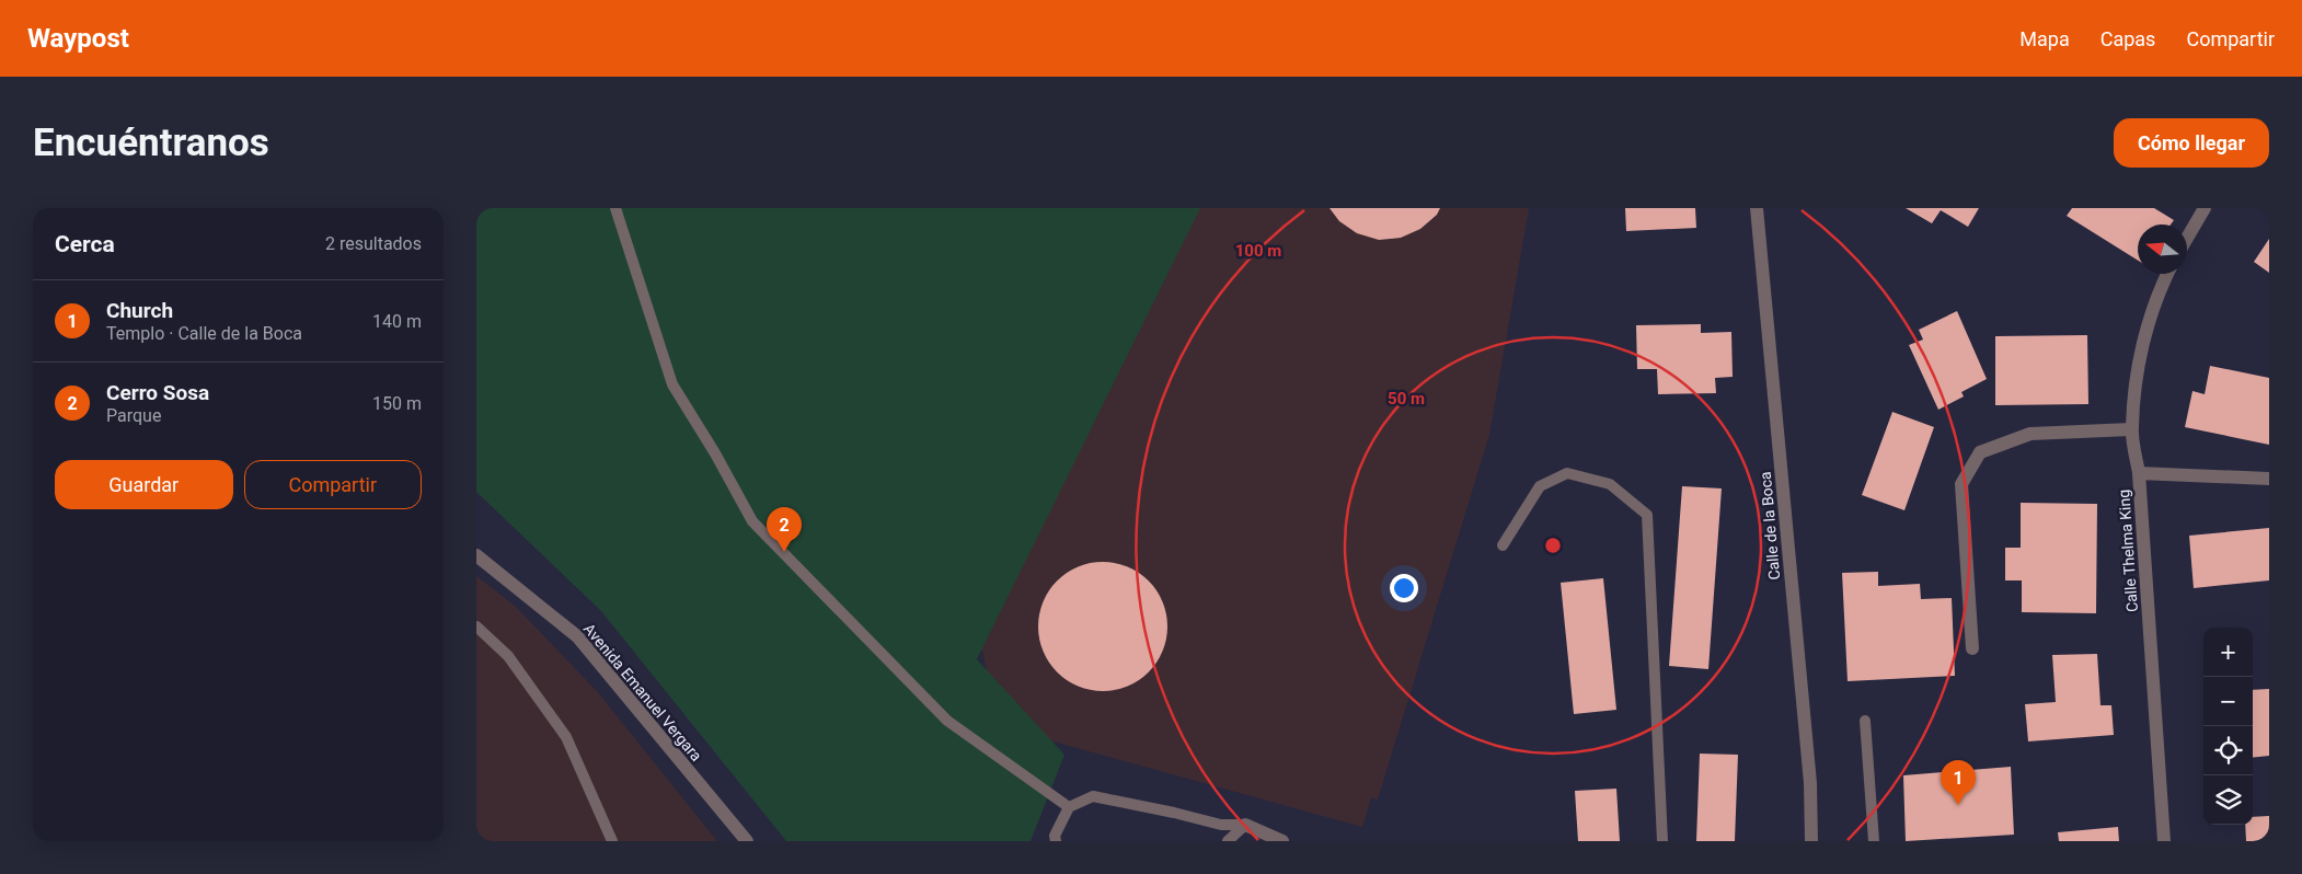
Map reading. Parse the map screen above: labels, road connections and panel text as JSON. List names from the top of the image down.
{
  "streets": {
    "street": ["Calle de la Boca", "Calle Thelma King", "Avenida Emanuel Vergara"]
  },
  "north": "left",
  "page": {
    "header": "Waypost",
    "nav": ["Mapa", "Capas", "Compartir"],
    "buttons": [
      "Cómo llegar",
      ["Guardar", "Compartir"]
    ],
    "title": "Encuéntranos",
    "heading": ["Cerca", "2 resultados"],
    "list": [
      {
        "mark": "1",
        "name": "Church",
        "note": "Templo · Calle de la Boca",
        "value": "140 m"
      },
      {
        "mark": "2",
        "name": "Cerro Sosa",
        "note": "Parque",
        "value": "150 m"
      }
    ],
    "pins": ["2", "1"],
    "map_buttons": ["+", "−"]
  },
  "rings": ["100 m", "50 m"]
}
